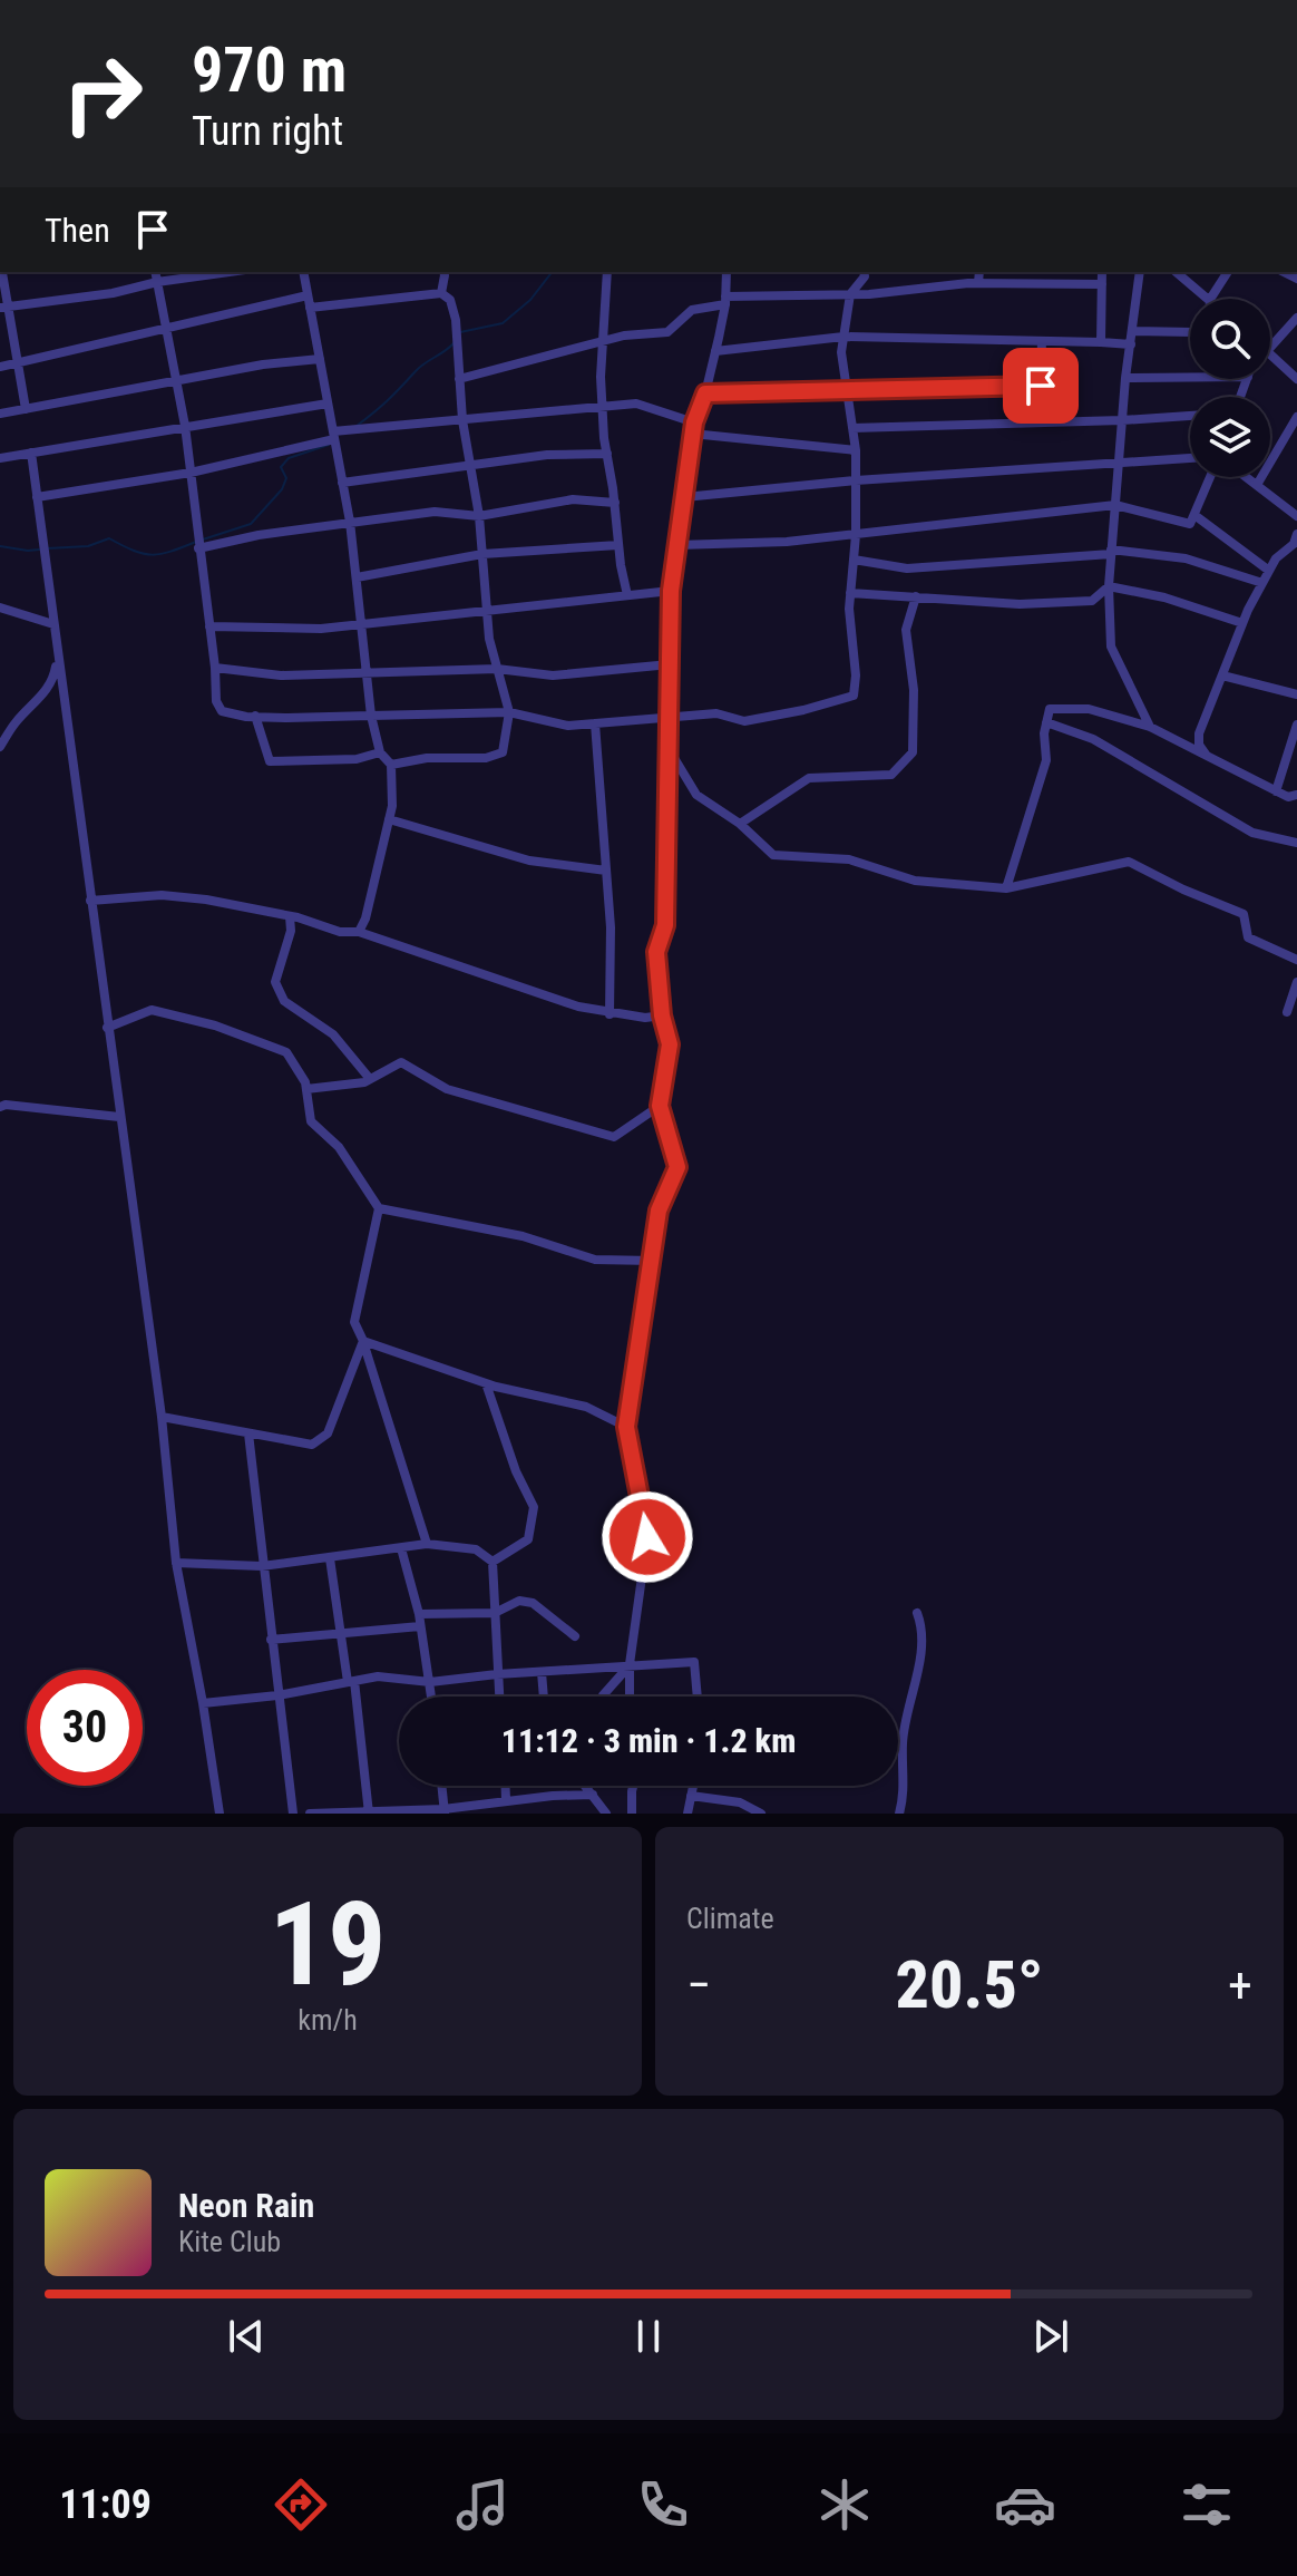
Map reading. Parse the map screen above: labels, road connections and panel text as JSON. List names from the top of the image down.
{
  "page": {
    "turn": ["970 m", "Turn right"],
    "then": "Then",
    "limit": "30",
    "trip": "11:12 · 3 min · 1.2 km",
    "tile": [
      ["19", "km/h"],
      "Climate"
    ],
    "heat": ["−", "20.5°", "+"],
    "song": ["Neon Rain", "Kite Club"],
    "tabs": "11:09"
  }
}
